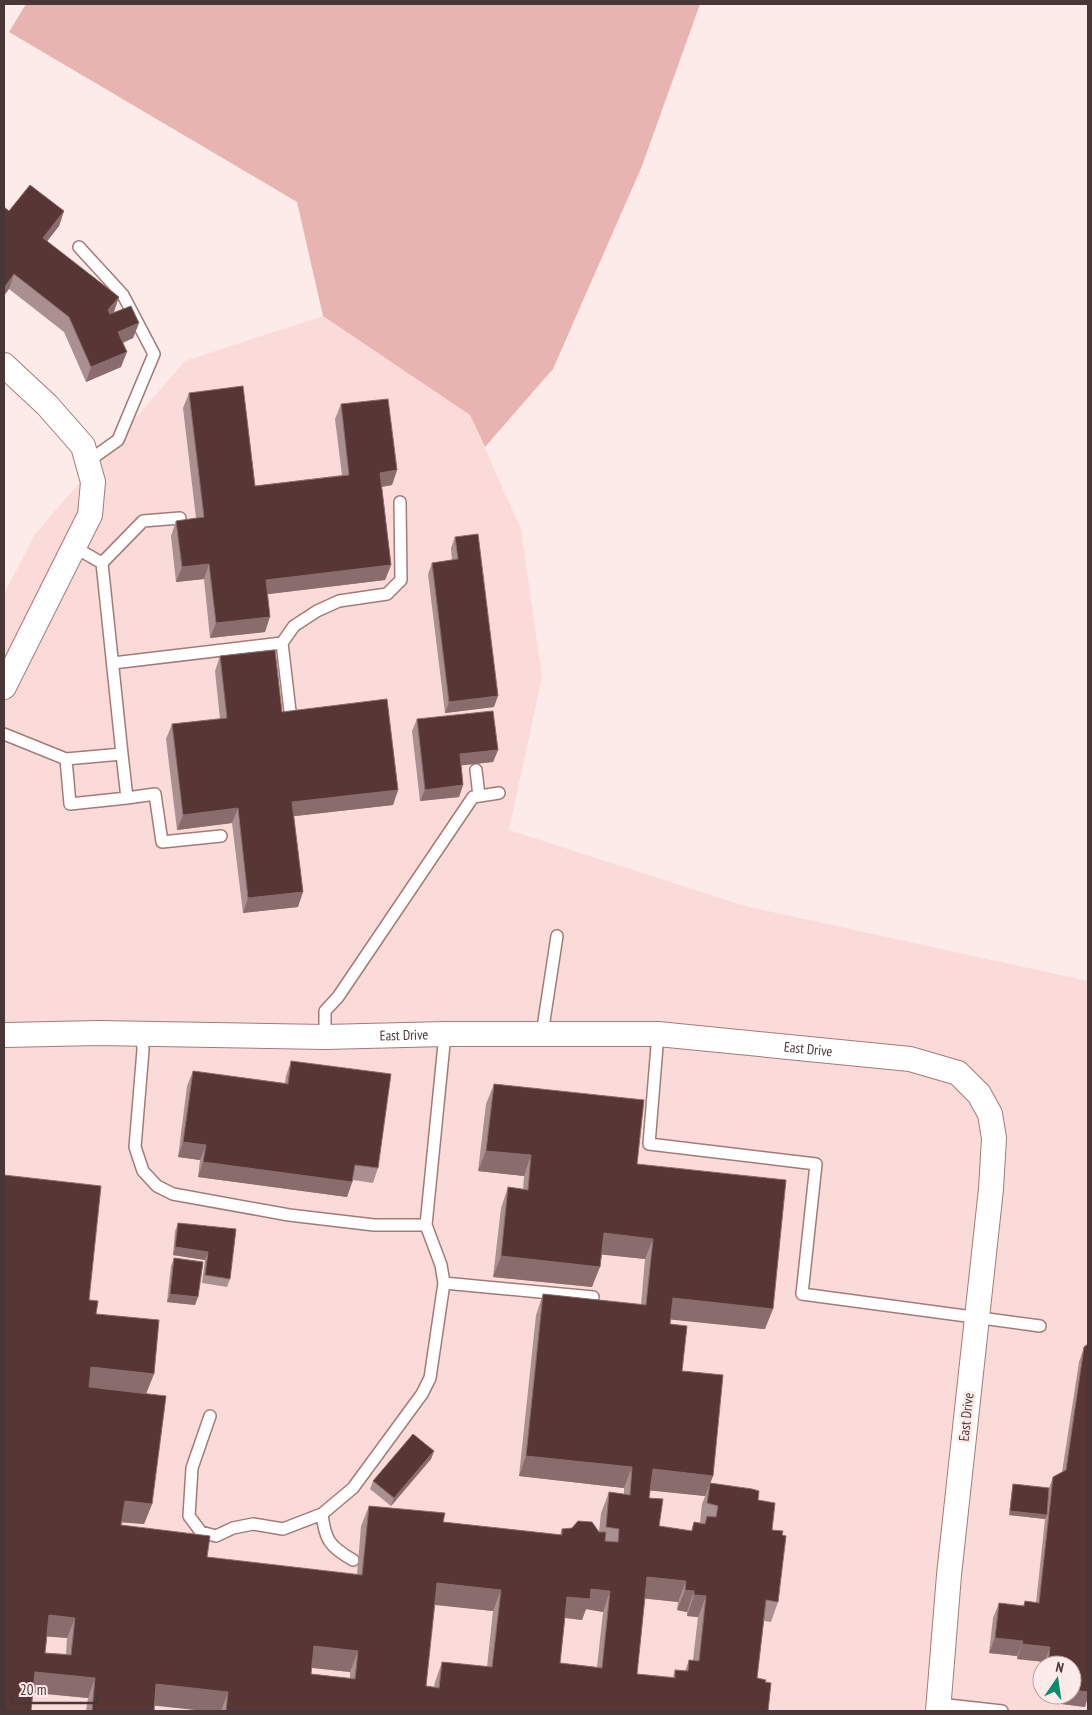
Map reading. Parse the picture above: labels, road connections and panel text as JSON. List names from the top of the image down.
{
  "streets": {
    "street": ["East Drive"]
  },
  "scale_bar": "20 m",
  "north": "top"
}
